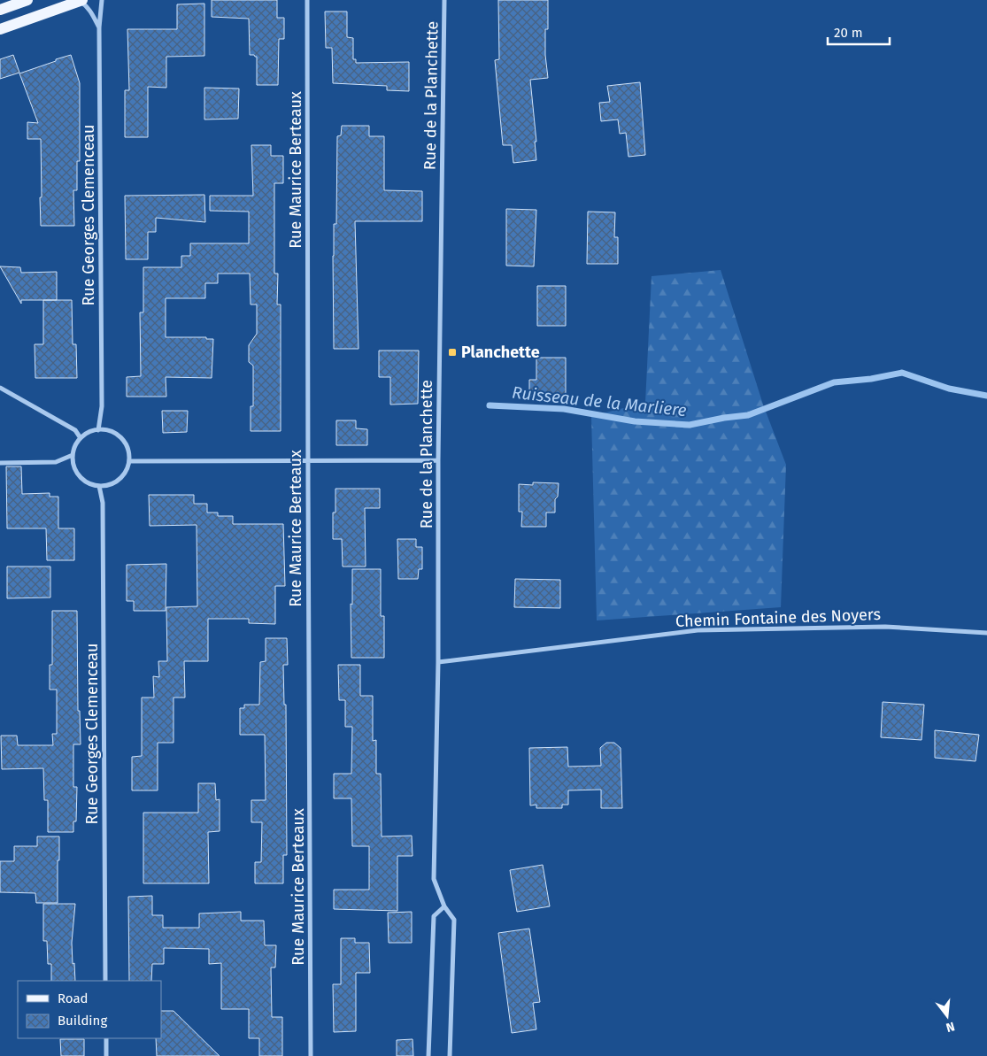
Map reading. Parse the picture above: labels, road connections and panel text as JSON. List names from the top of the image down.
{
  "streets": {
    "street": [
      "Rue de la Planchette",
      "Rue Maurice Berteaux",
      "Rue Georges Clemenceau",
      "Chemin Fontaine des Noyers"
    ]
  },
  "crossings": [
    ["Rue de la Planchette", "Chemin Fontaine des Noyers"]
  ],
  "water": ["Ruisseau de la Marliere"],
  "places": {
    "transit": ["Planchette"]
  },
  "legend": ["Road", "Building"],
  "scale_bar": "20 m",
  "north": "bottom"
}
